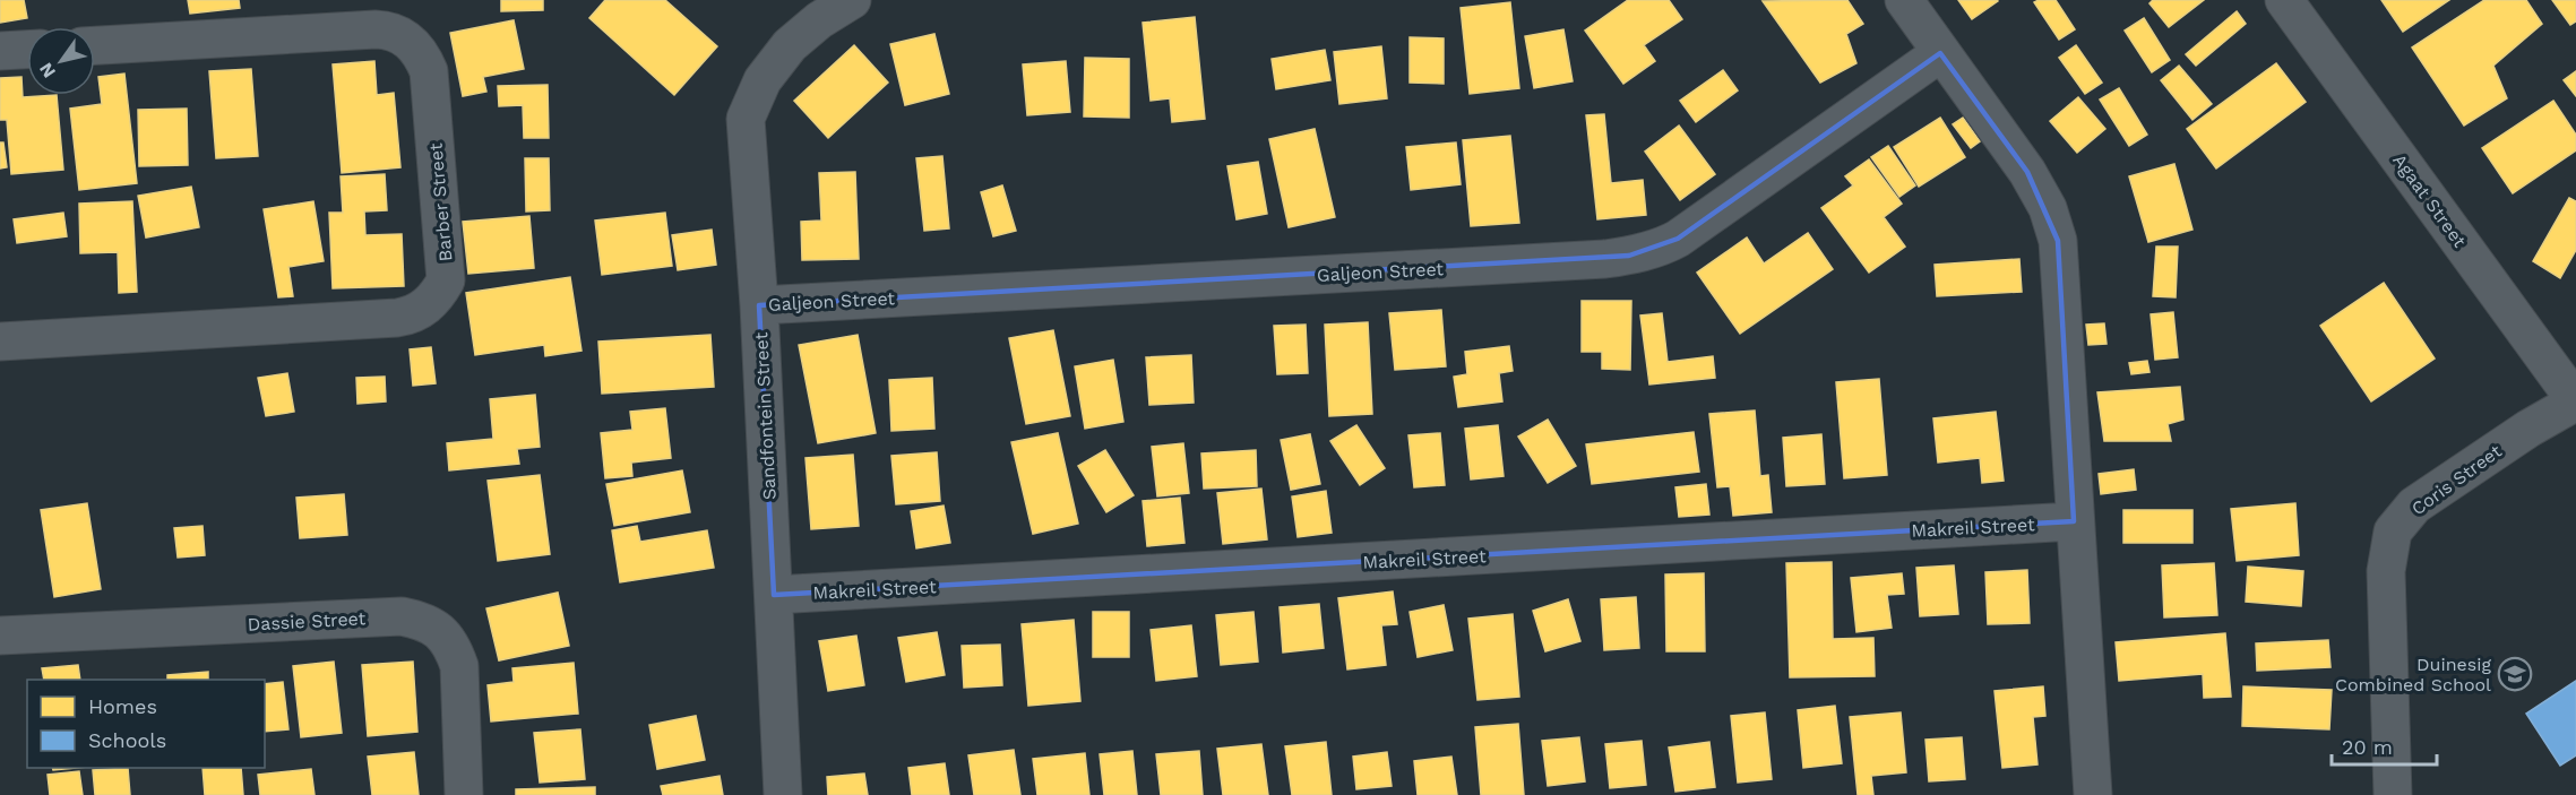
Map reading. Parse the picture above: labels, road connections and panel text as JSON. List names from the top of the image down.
{
  "streets": {
    "street": [
      "Agaat Street",
      "Barber Street",
      "Galjeon Street",
      "Sandfontein Street",
      "Coris Street",
      "Makreil Street",
      "Dassie Street"
    ]
  },
  "crossings": [
    ["Agaat Street", "Coris Street"],
    ["Galjeon Street", "Sandfontein Street"],
    ["Sandfontein Street", "Makreil Street"]
  ],
  "places": {
    "school or university": ["Duinesig Combined School"]
  },
  "legend": ["Homes", "Schools"],
  "scale_bar": "20 m",
  "north": "bottom left"
}
